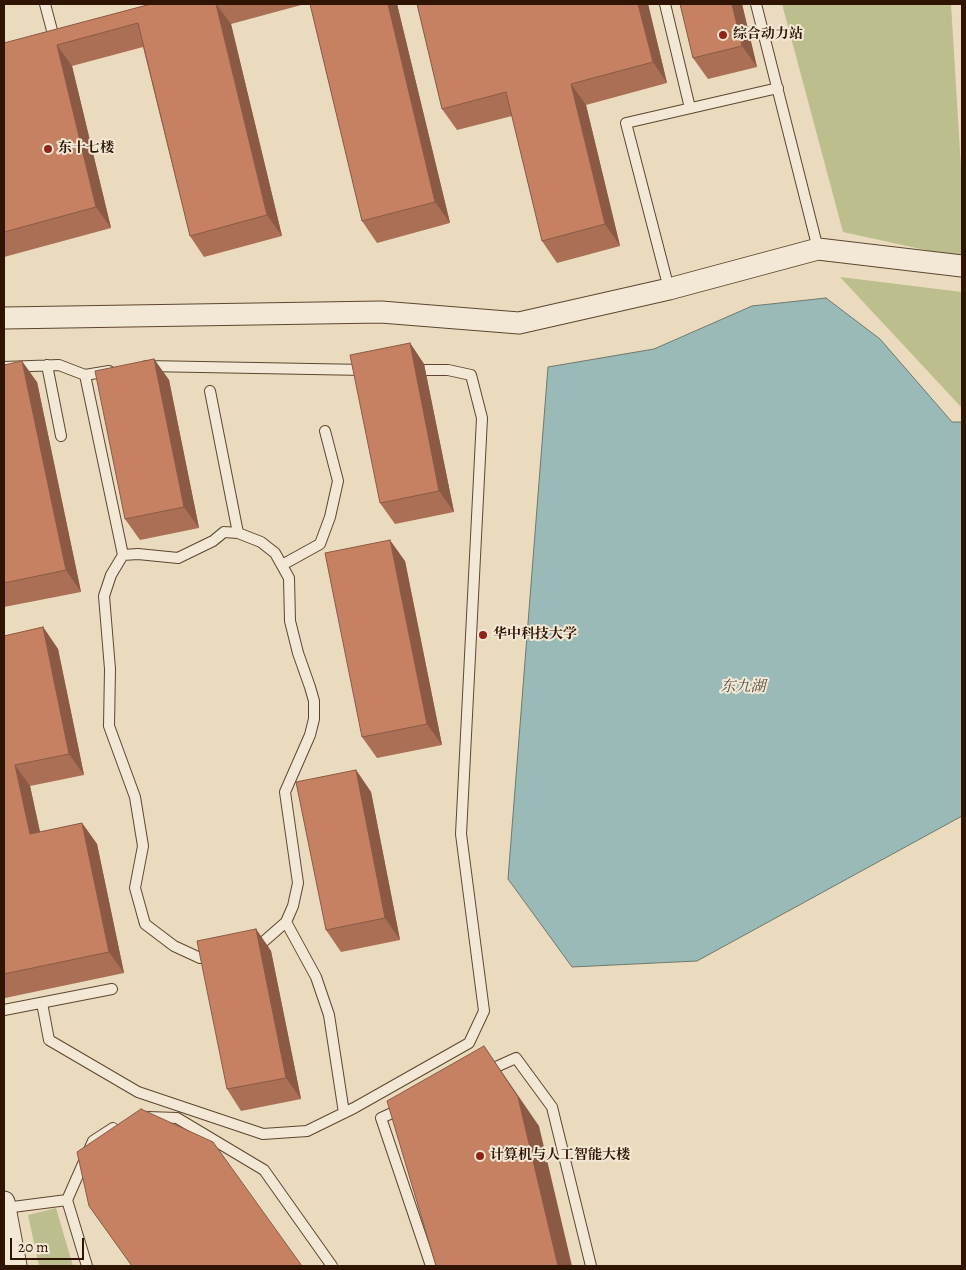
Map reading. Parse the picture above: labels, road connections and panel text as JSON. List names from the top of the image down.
{
  "water": ["东九湖"],
  "places": [
    "综合动力站",
    "东十七楼",
    "华中科技大学",
    "计算机与人工智能大楼"
  ],
  "scale_bar": "20 m"
}
